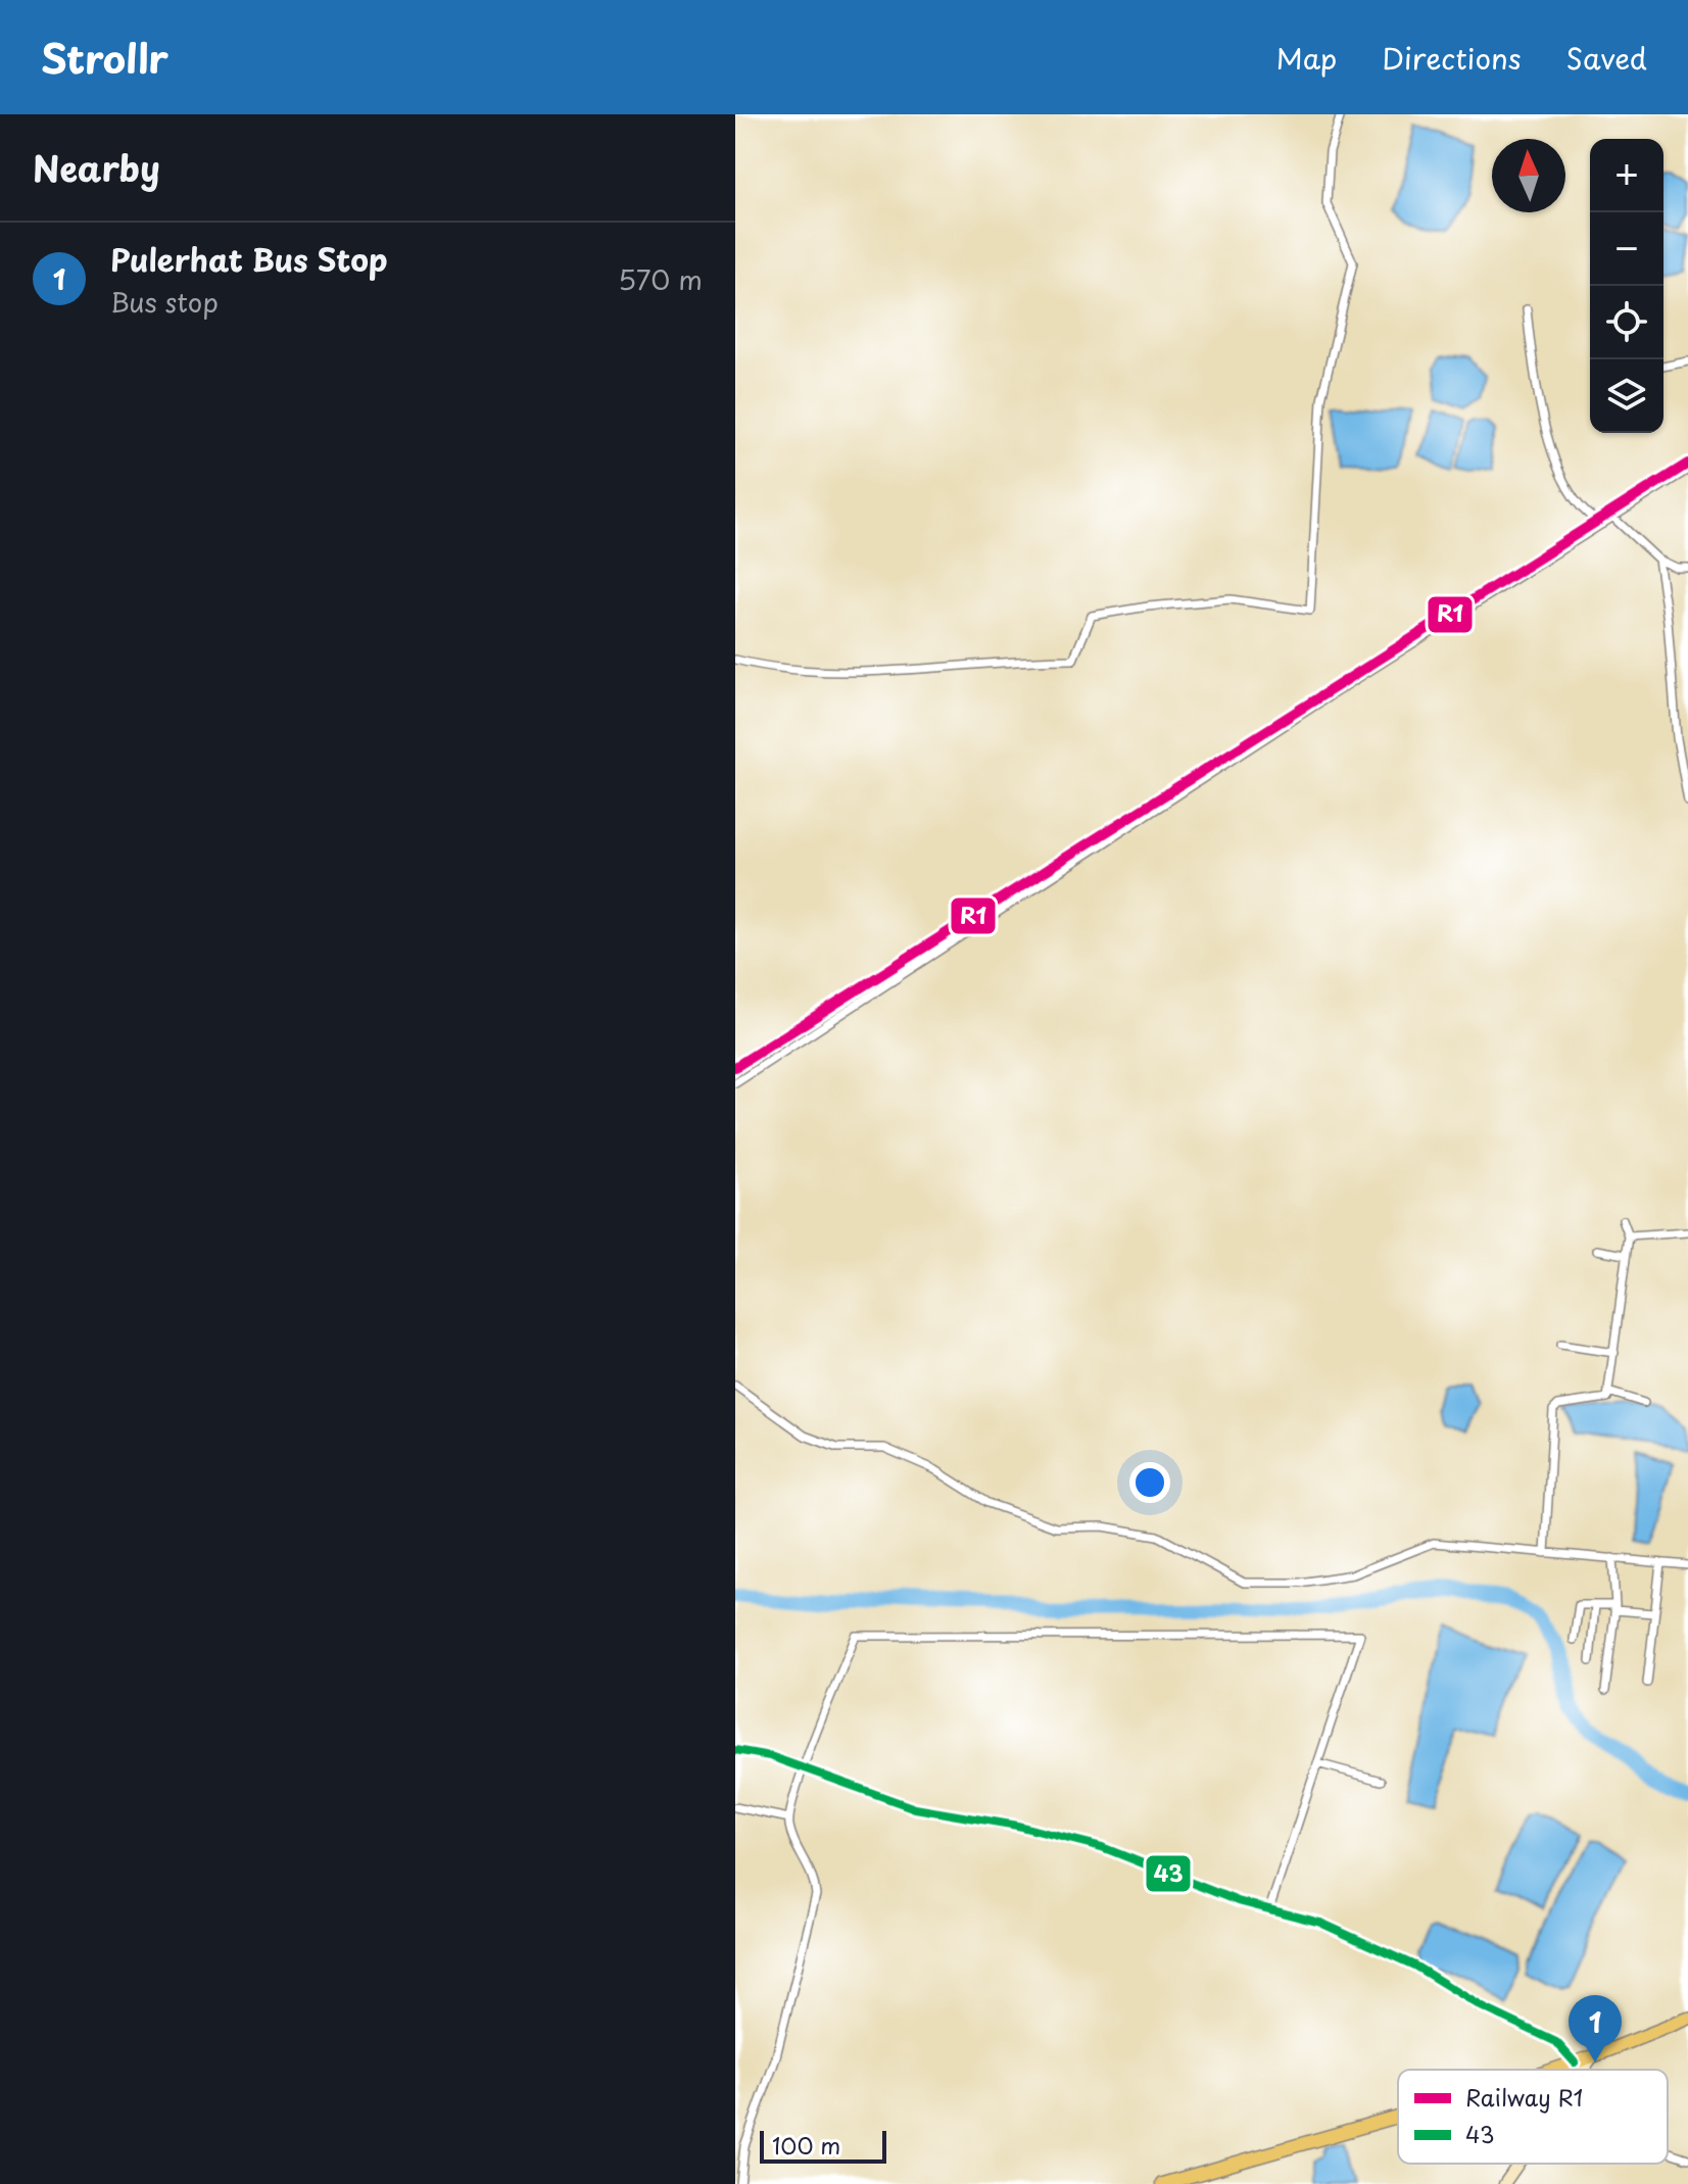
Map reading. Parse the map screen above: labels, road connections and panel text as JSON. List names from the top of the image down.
{
  "lines": ["rail line R1", "transit line 43"],
  "legend": ["Railway R1", "43"],
  "scale_bar": "100 m",
  "north": "top",
  "page": {
    "header": "Strollr",
    "nav": ["Map", "Directions", "Saved"],
    "heading": "Nearby",
    "map_buttons": ["+", "−"],
    "list": [
      {
        "mark": "1",
        "name": "Pulerhat Bus Stop",
        "note": "Bus stop",
        "value": "570 m"
      }
    ],
    "pins": "1",
    "scale": "100 m"
  }
}
